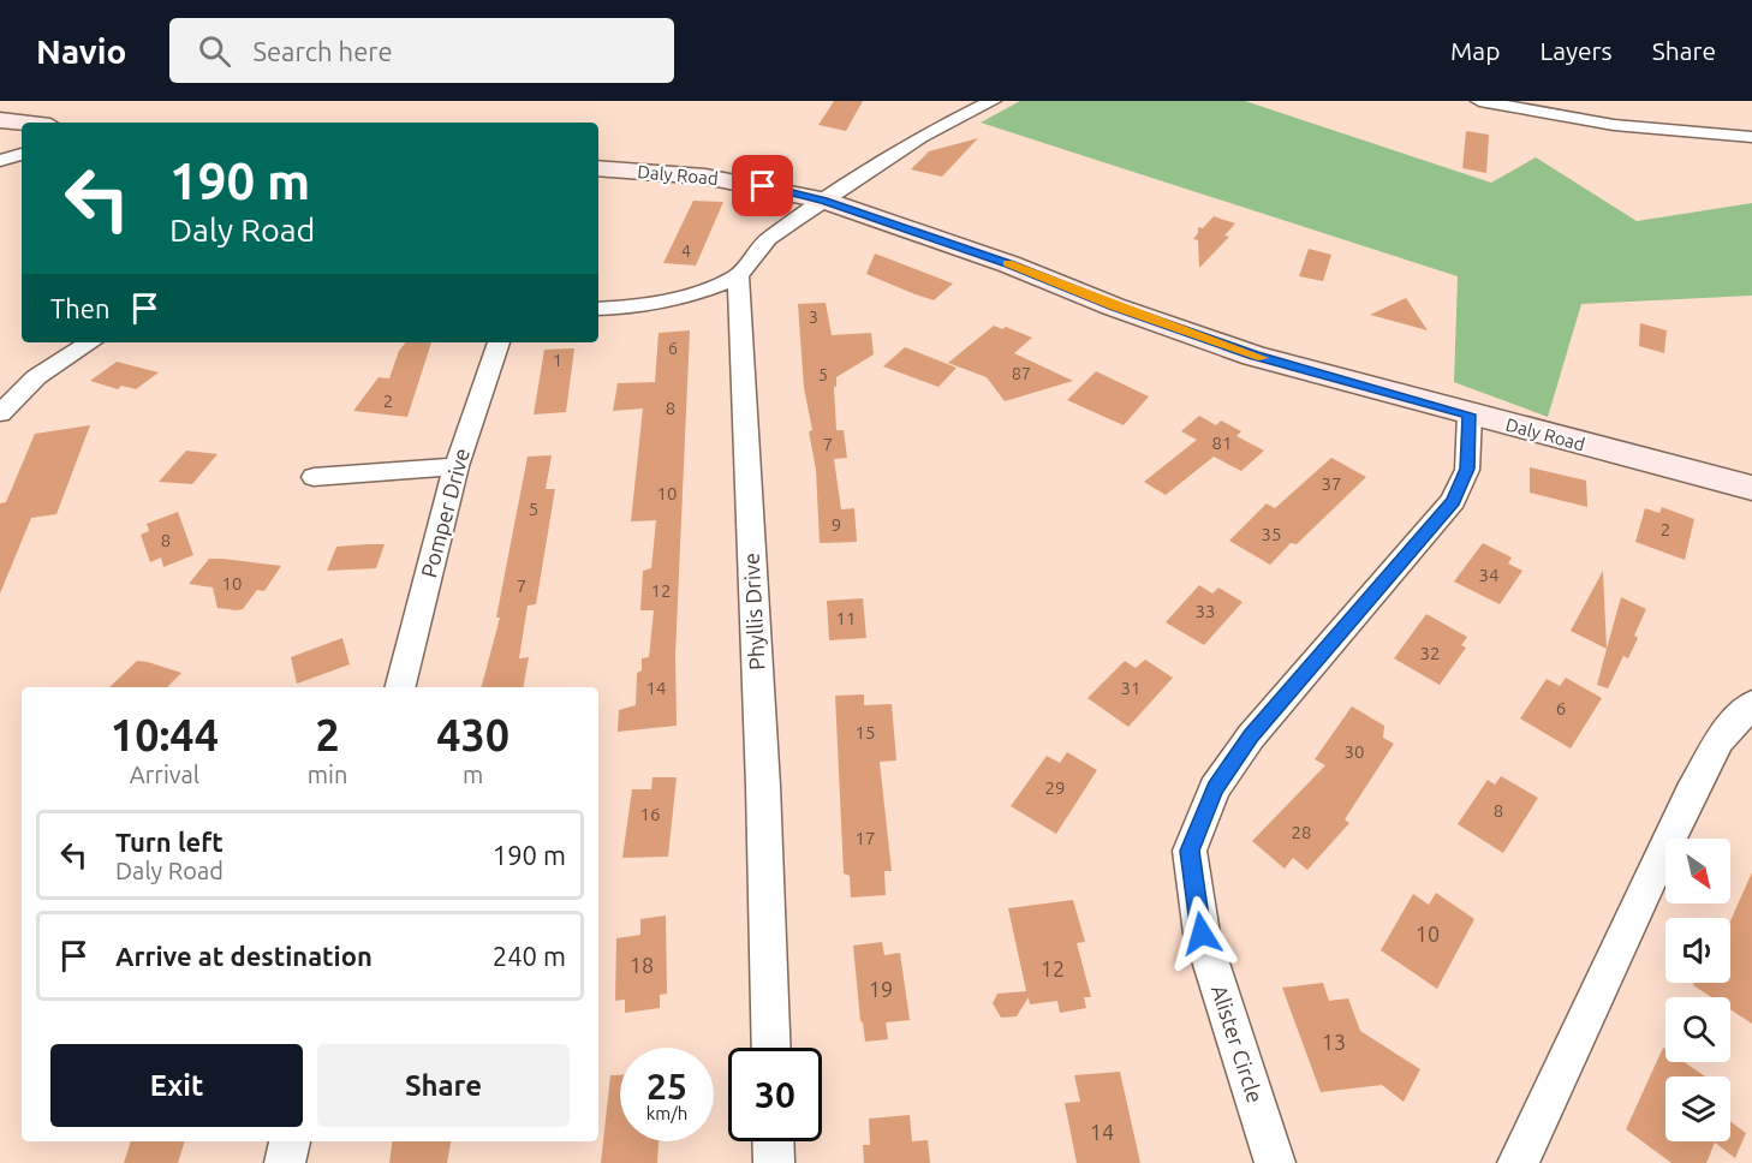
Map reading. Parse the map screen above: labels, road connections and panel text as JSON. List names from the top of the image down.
{
  "streets": {
    "street": [
      "Daly Road",
      "Pomper Drive",
      "Phyllis Drive",
      "Alister Circle"
    ]
  },
  "crossings": [
    ["Daly Road", "Alister Circle"]
  ],
  "house_numbers": [
    "4",
    "3",
    "6",
    "1",
    "87",
    "5",
    "2",
    "8",
    "81",
    "7",
    "37",
    "10",
    "5",
    "9",
    "2",
    "35",
    "8",
    "34",
    "10",
    "7",
    "12",
    "33",
    "11",
    "32",
    "14",
    "31",
    "6",
    "15",
    "30",
    "29",
    "8",
    "16",
    "28",
    "17",
    "10",
    "18",
    "12",
    "19",
    "13",
    "14"
  ],
  "north": "bottom right",
  "page": {
    "header": "Navio",
    "search": "Search here",
    "nav": ["Map", "Layers", "Share"],
    "turn": ["190 m", "Daly Road"],
    "then": "Then",
    "eta": [
      "10:44",
      "Arrival",
      "2",
      "min",
      "430",
      "m"
    ],
    "list": [
      {
        "name": "Turn left",
        "note": "Daly Road",
        "value": "190 m"
      },
      {
        "name": "Arrive at destination",
        "value": "240 m"
      }
    ],
    "buttons": ["Exit", "Share"],
    "speed": "25 km/h",
    "limit": "30"
  }
}
